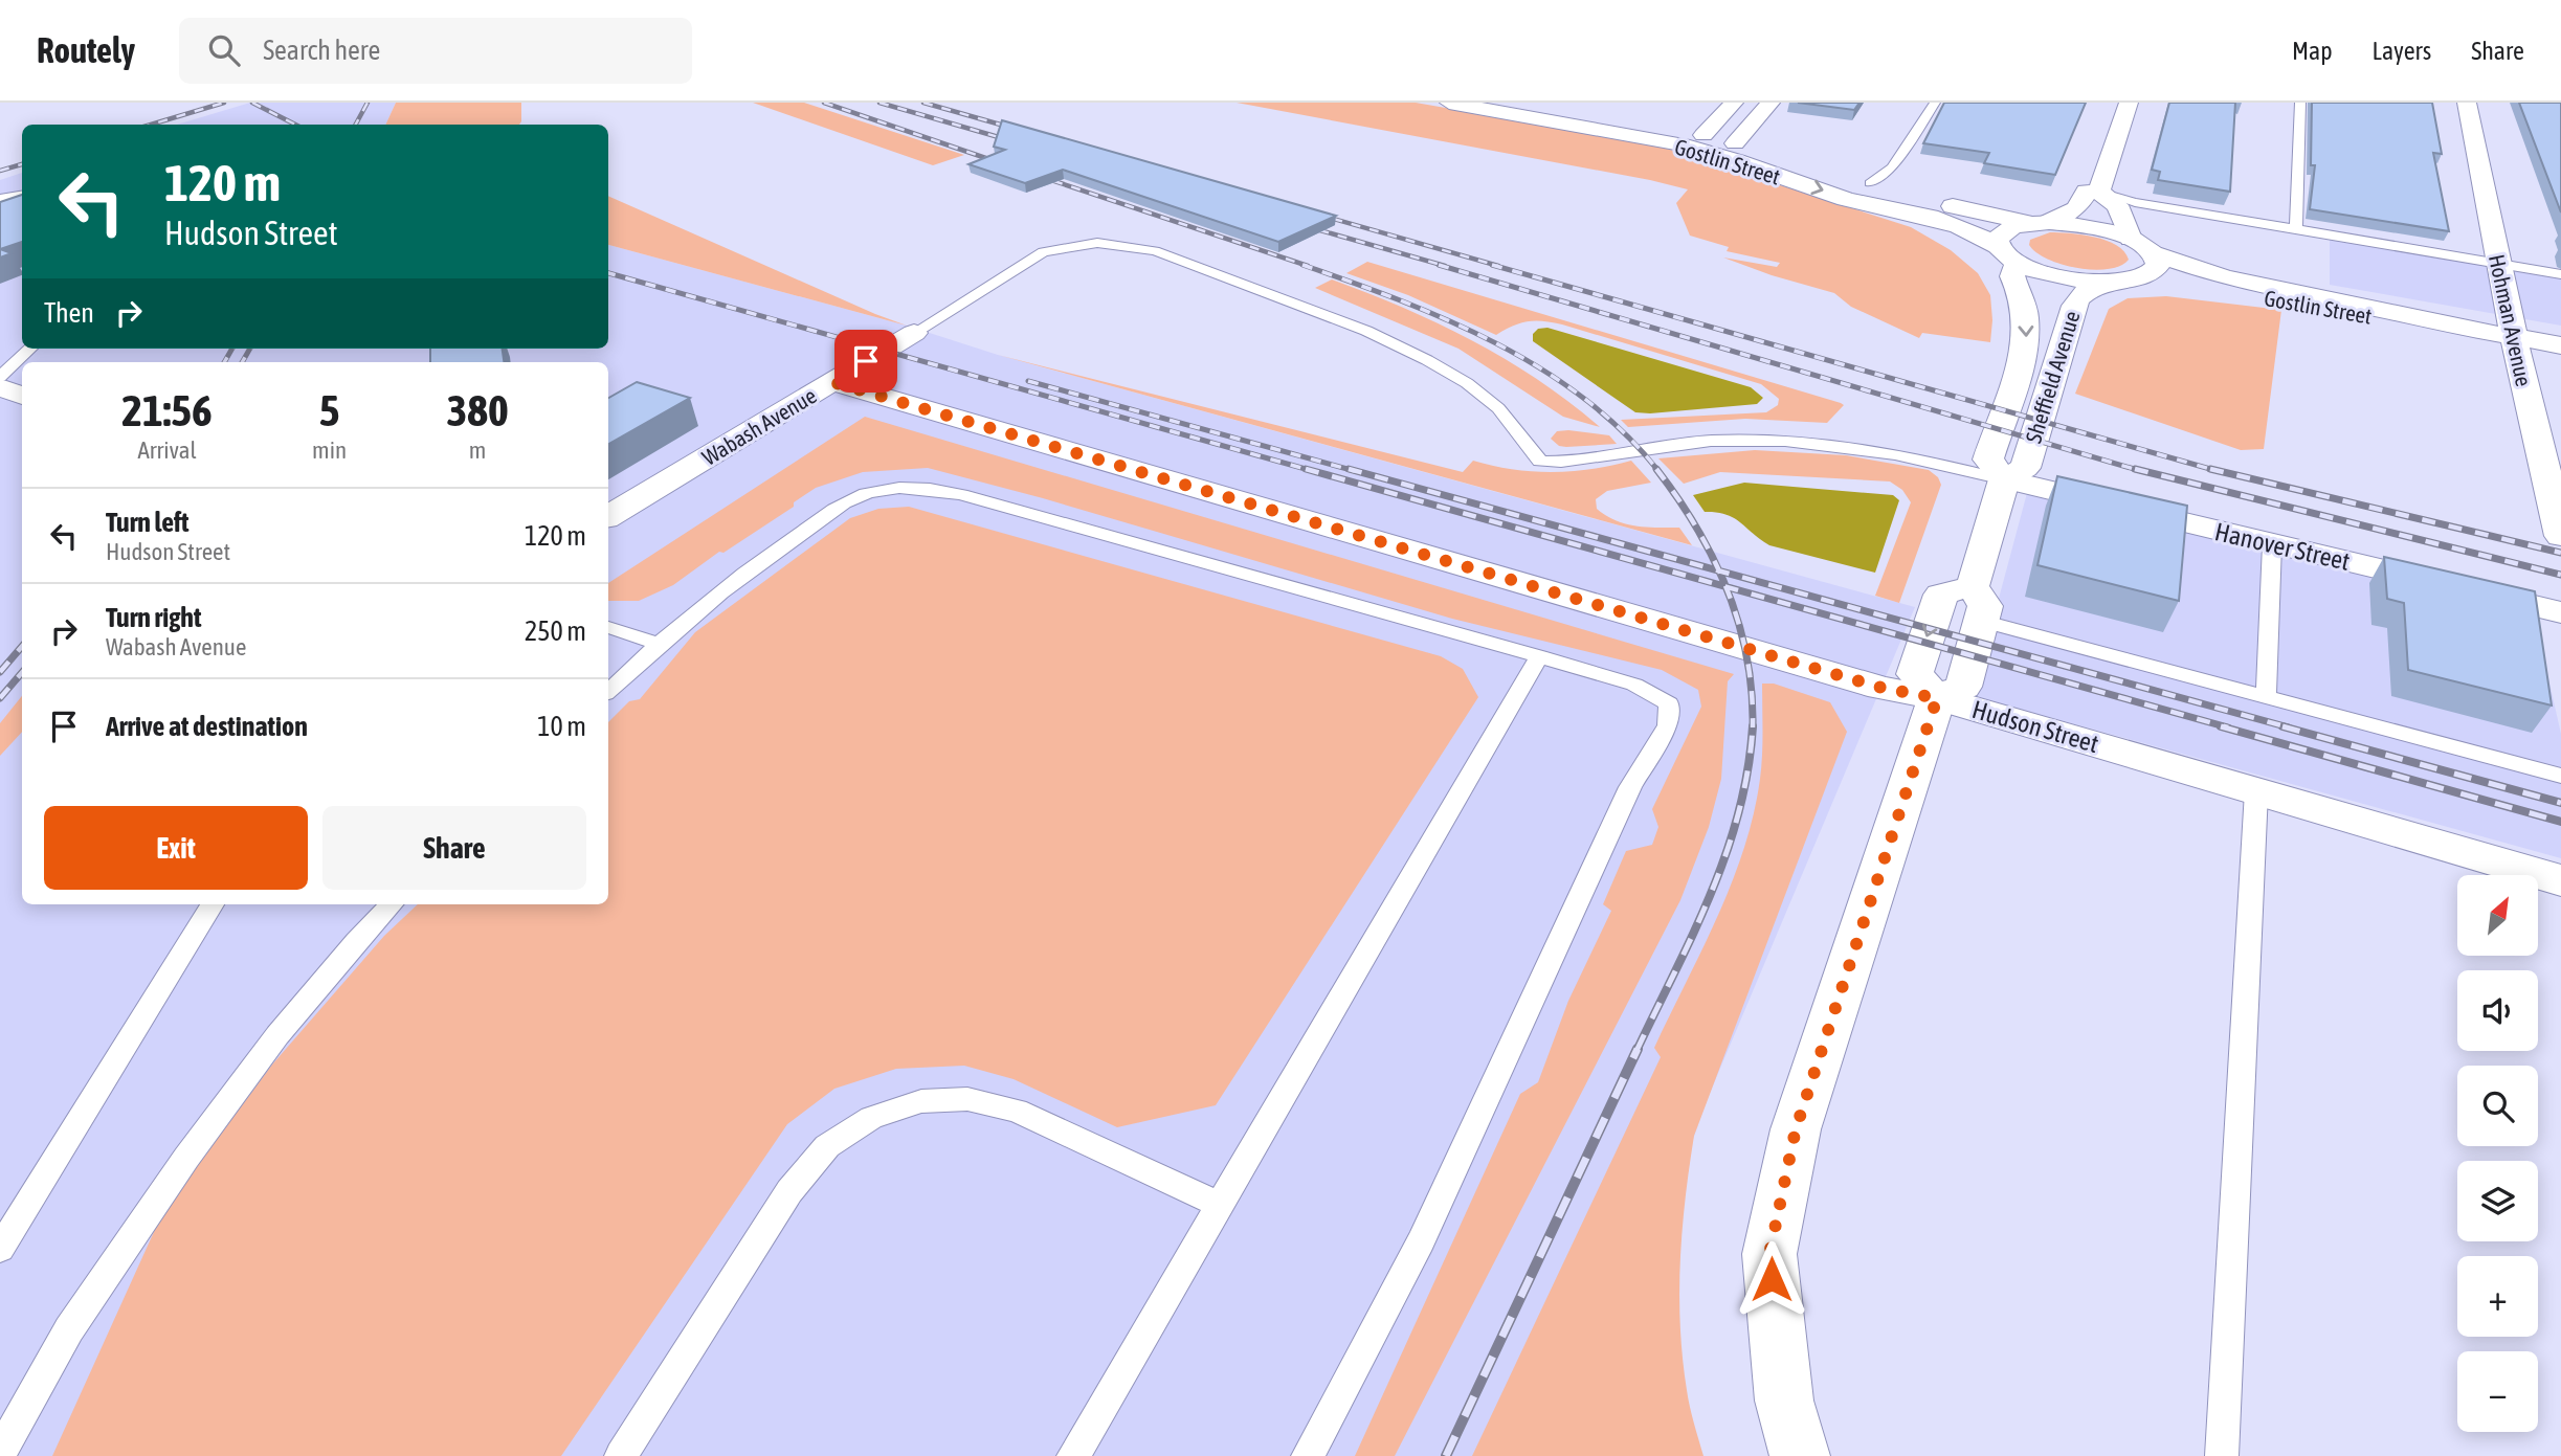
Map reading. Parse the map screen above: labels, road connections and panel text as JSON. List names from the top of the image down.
{
  "streets": {
    "main road": [
      "Gostlin Street",
      "Hohman Avenue",
      "Sheffield Avenue",
      "Wabash Avenue",
      "Hanover Street",
      "Hudson Street"
    ]
  },
  "crossings": [
    ["Gostlin Street", "Hohman Avenue"],
    ["Gostlin Street", "Sheffield Avenue"],
    ["Sheffield Avenue", "Hanover Street"],
    ["Sheffield Avenue", "Hudson Street"],
    ["Wabash Avenue", "Hudson Street"]
  ],
  "north": "top right",
  "page": {
    "header": "Routely",
    "search": "Search here",
    "nav": ["Map", "Layers", "Share"],
    "turn": ["120 m", "Hudson Street"],
    "then": "Then",
    "eta": [
      "21:56",
      "Arrival",
      "5",
      "min",
      "380",
      "m"
    ],
    "list": [
      {
        "name": "Turn left",
        "note": "Hudson Street",
        "value": "120 m"
      },
      {
        "name": "Turn right",
        "note": "Wabash Avenue",
        "value": "250 m"
      },
      {
        "name": "Arrive at destination",
        "value": "10 m"
      }
    ],
    "buttons": ["Exit", "Share"],
    "map_buttons": ["+", "−"]
  }
}
